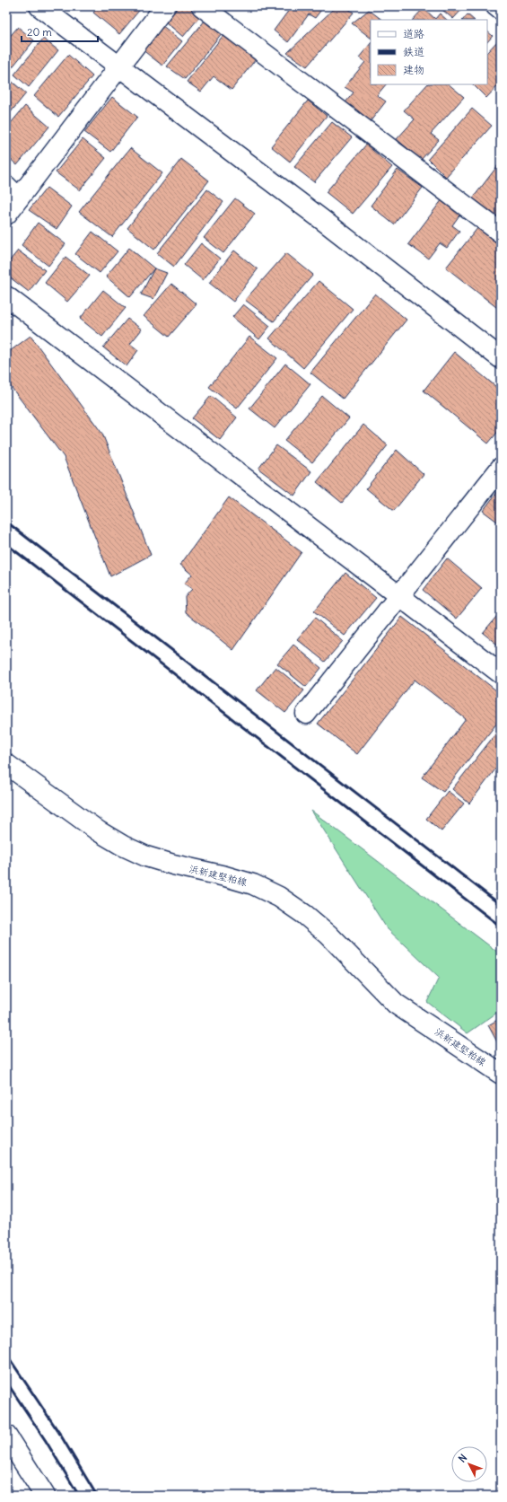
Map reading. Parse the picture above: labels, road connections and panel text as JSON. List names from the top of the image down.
{
  "streets": {
    "street": ["浜新建堅粕線"]
  },
  "legend": ["道路", "鉄道", "建物"],
  "scale_bar": "20 m",
  "north": "top left"
}
